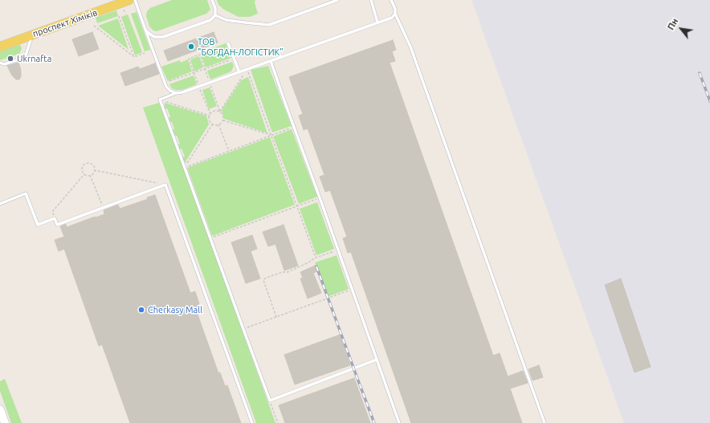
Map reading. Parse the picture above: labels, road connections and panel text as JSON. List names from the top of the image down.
{
  "streets": {
    "main road": ["проспект Хіміків"]
  },
  "places": ["ТОВ \"БОГДАН-ЛОГІСТИК\"", "Ukrnafta", "Cherkasy Mall"],
  "north": "top left"
}
